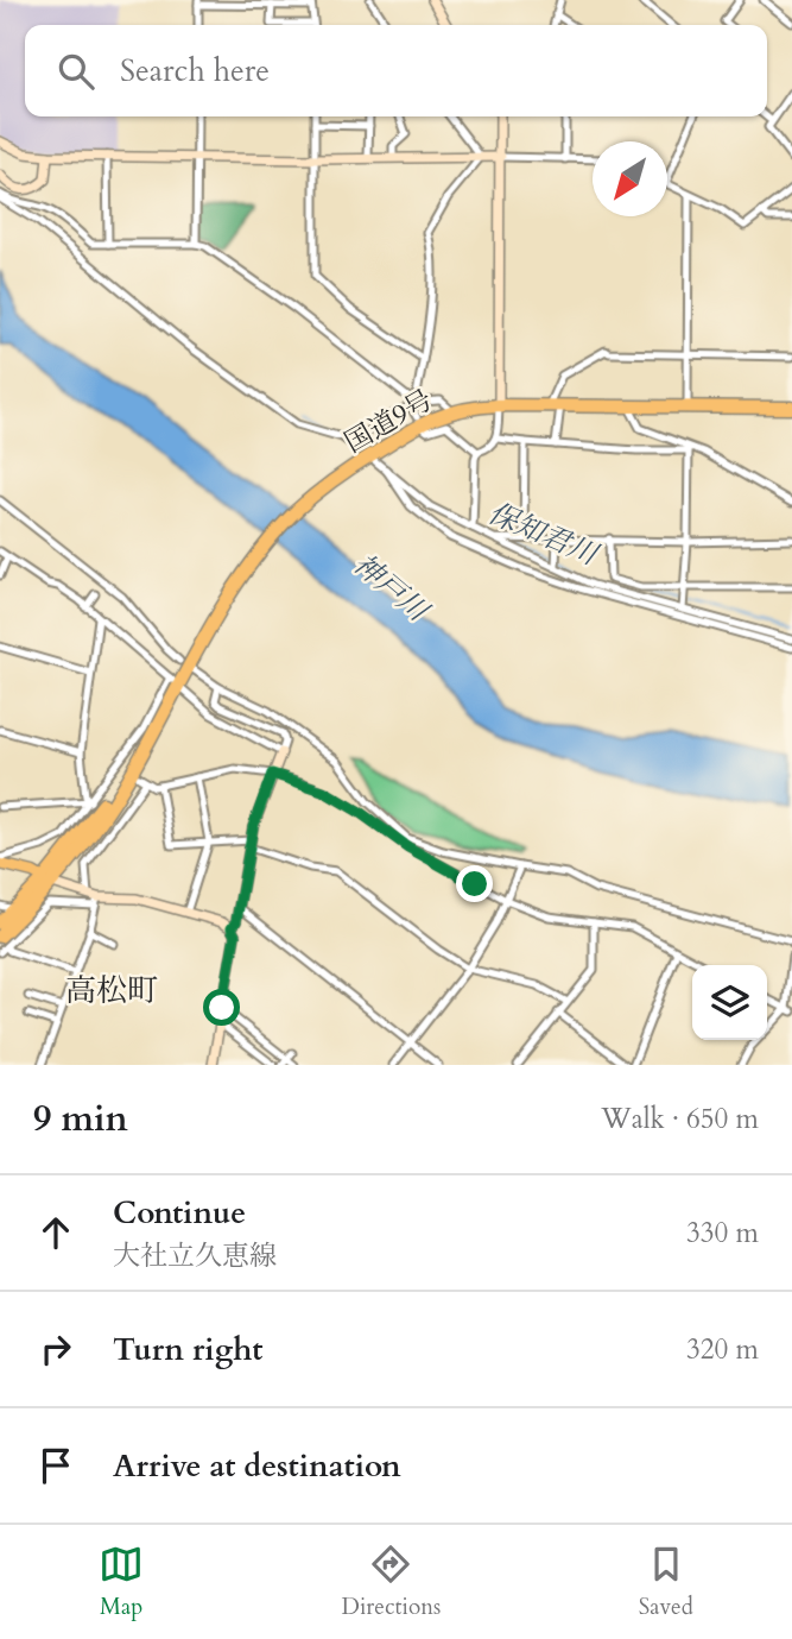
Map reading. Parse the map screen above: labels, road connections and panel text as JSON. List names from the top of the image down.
{
  "streets": {
    "highway": ["国道9号"]
  },
  "districts": ["高松町"],
  "water": ["保知君川", "神戸川"],
  "north": "bottom left",
  "page": {
    "search": "Search here",
    "heading": ["9 min", "Walk · 650 m"],
    "list": [
      ["Continue", "大社立久恵線", "330 m"],
      ["Turn right", "320 m"],
      "Arrive at destination"
    ],
    "nav": ["Map", "Directions", "Saved"]
  }
}
